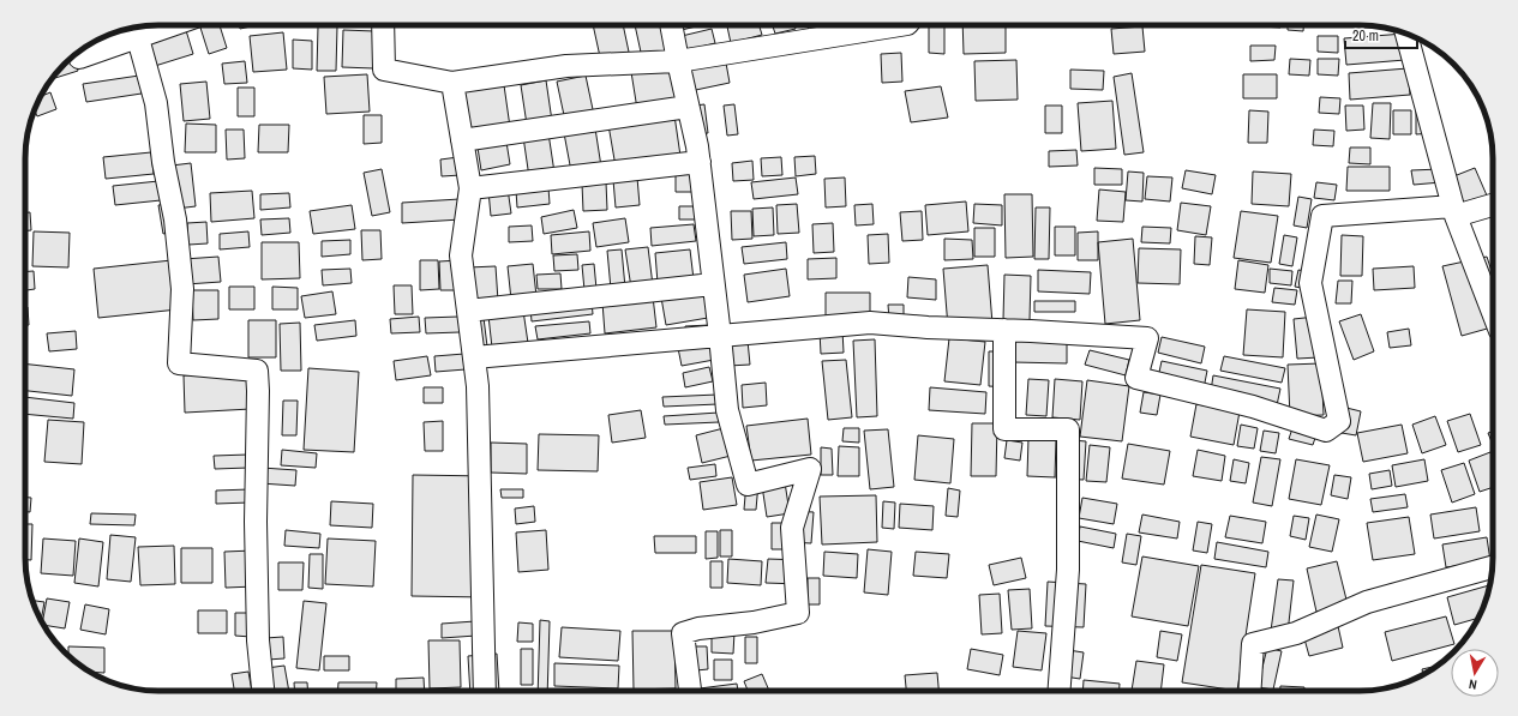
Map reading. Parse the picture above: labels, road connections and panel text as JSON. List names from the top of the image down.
{
  "scale_bar": "20 m",
  "north": "bottom"
}
